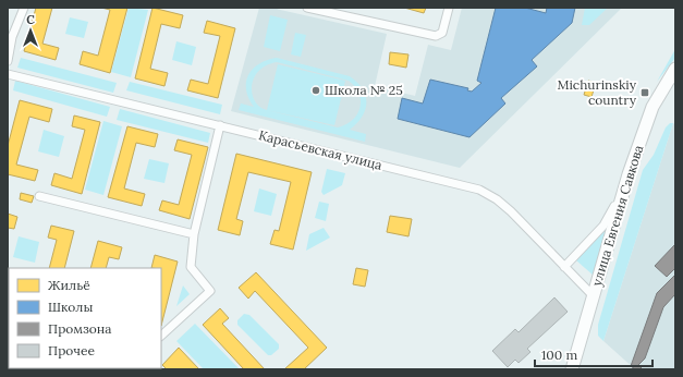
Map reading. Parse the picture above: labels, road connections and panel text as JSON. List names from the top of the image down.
{
  "streets": {
    "main road": ["улица Евгения Савкова"],
    "street": ["Карасьевская улица"]
  },
  "crossings": [
    ["Карасьевская улица", "улица Евгения Савкова"]
  ],
  "places": {
    "other": ["Школа № 25"],
    "transit": ["Michurinskiy country"]
  },
  "legend": [
    "Жильё",
    "Школы",
    "Промзона",
    "Прочее"
  ],
  "scale_bar": "100 m",
  "north": "top"
}
